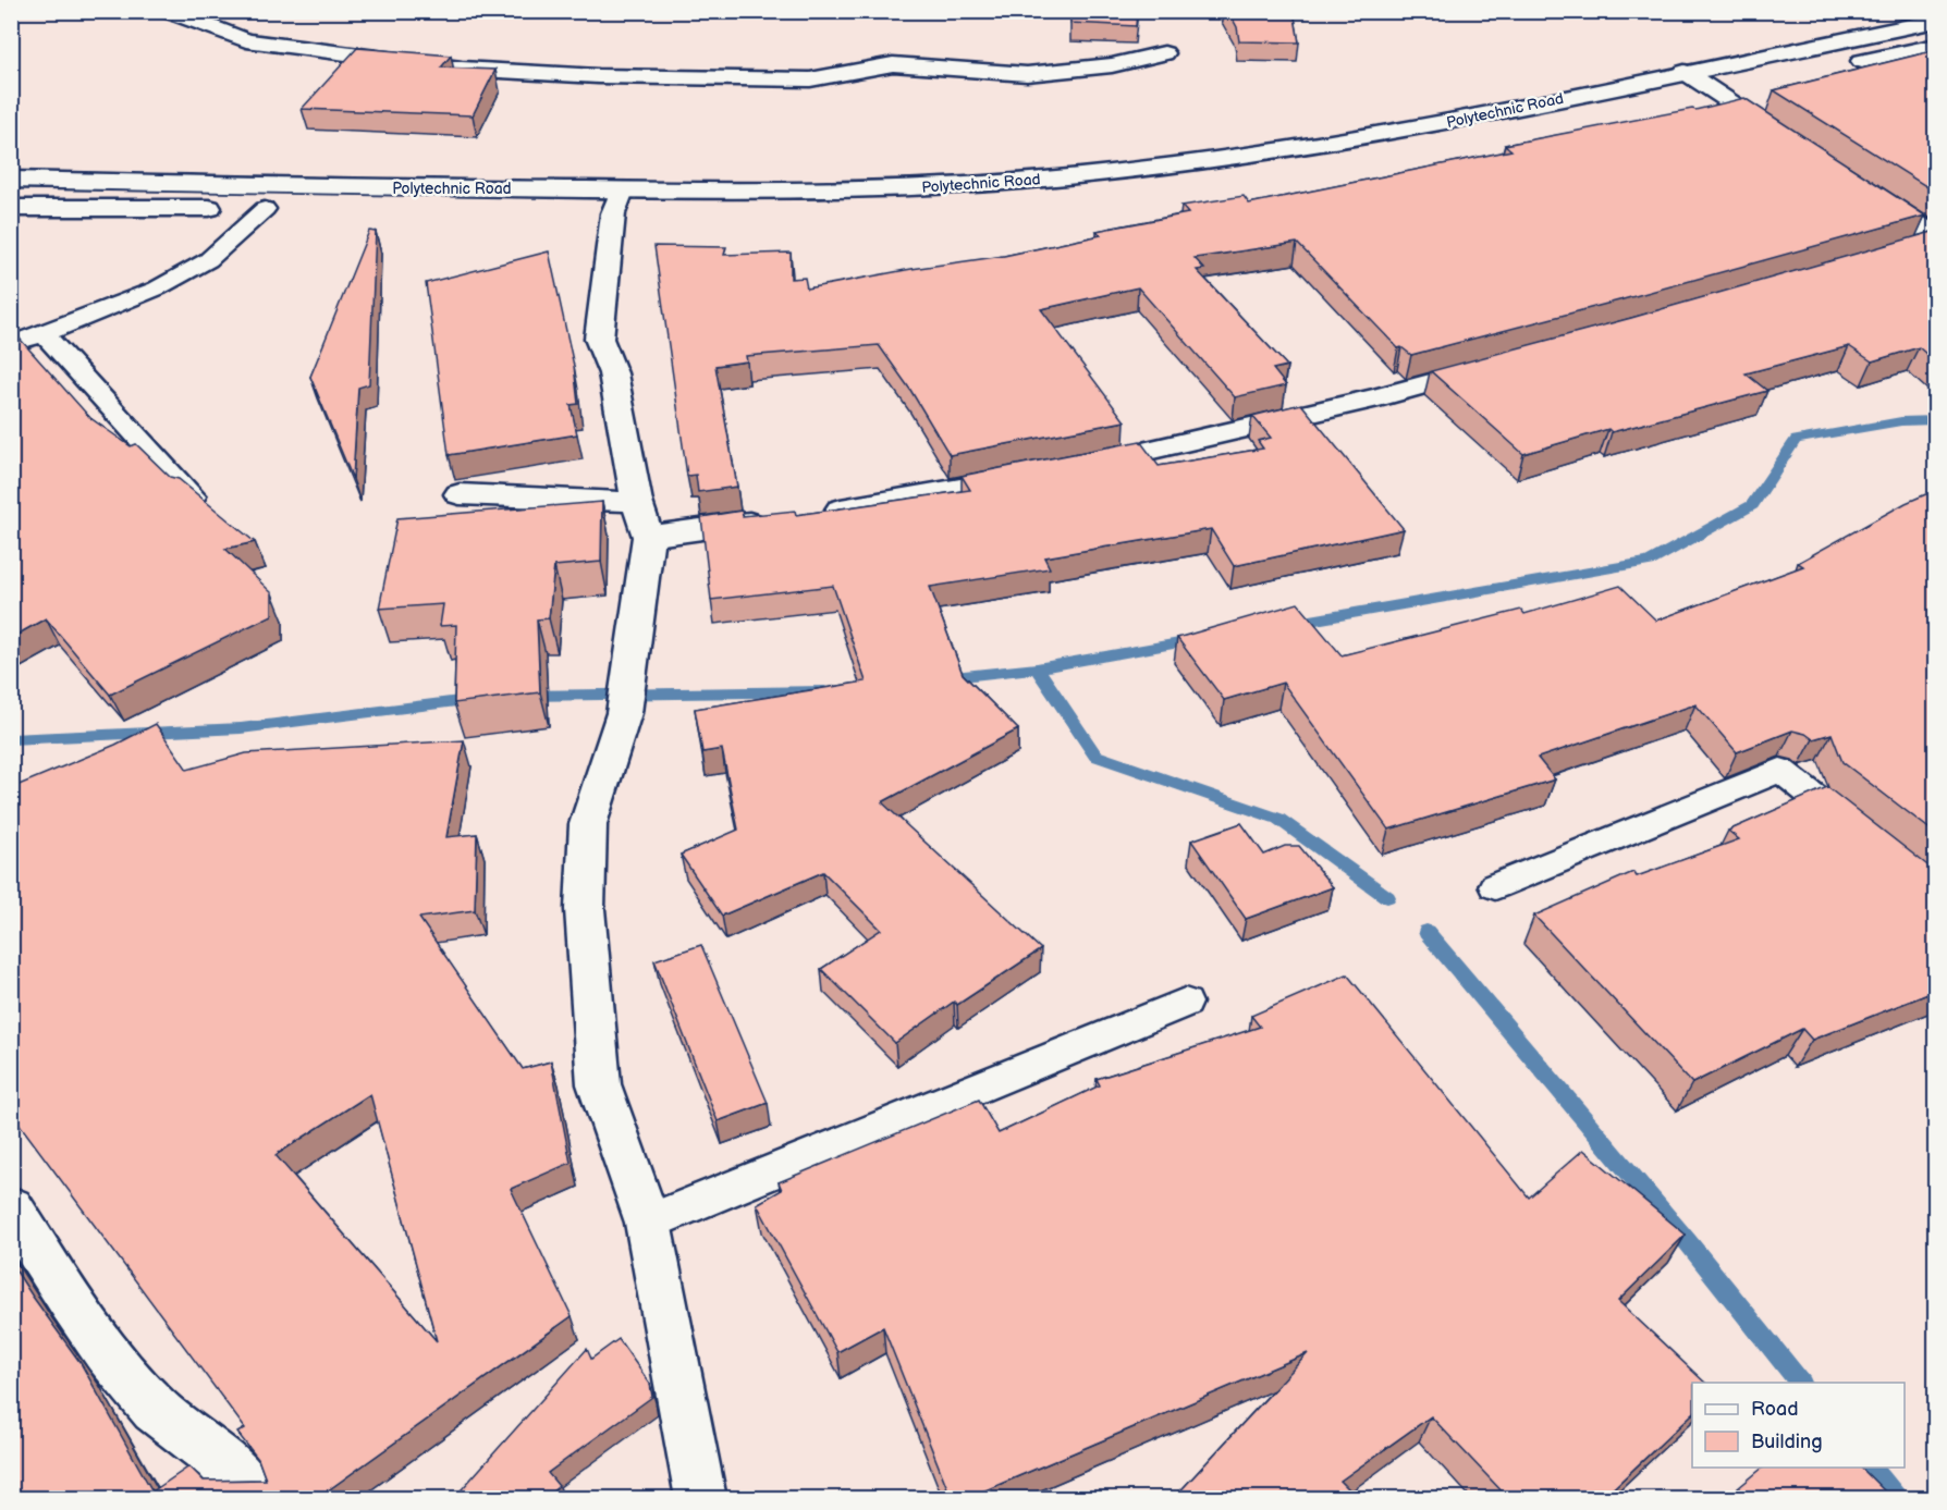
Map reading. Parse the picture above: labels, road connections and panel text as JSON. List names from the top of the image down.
{
  "streets": {
    "street": ["Polytechnic Road"]
  },
  "legend": ["Road", "Building"]
}
